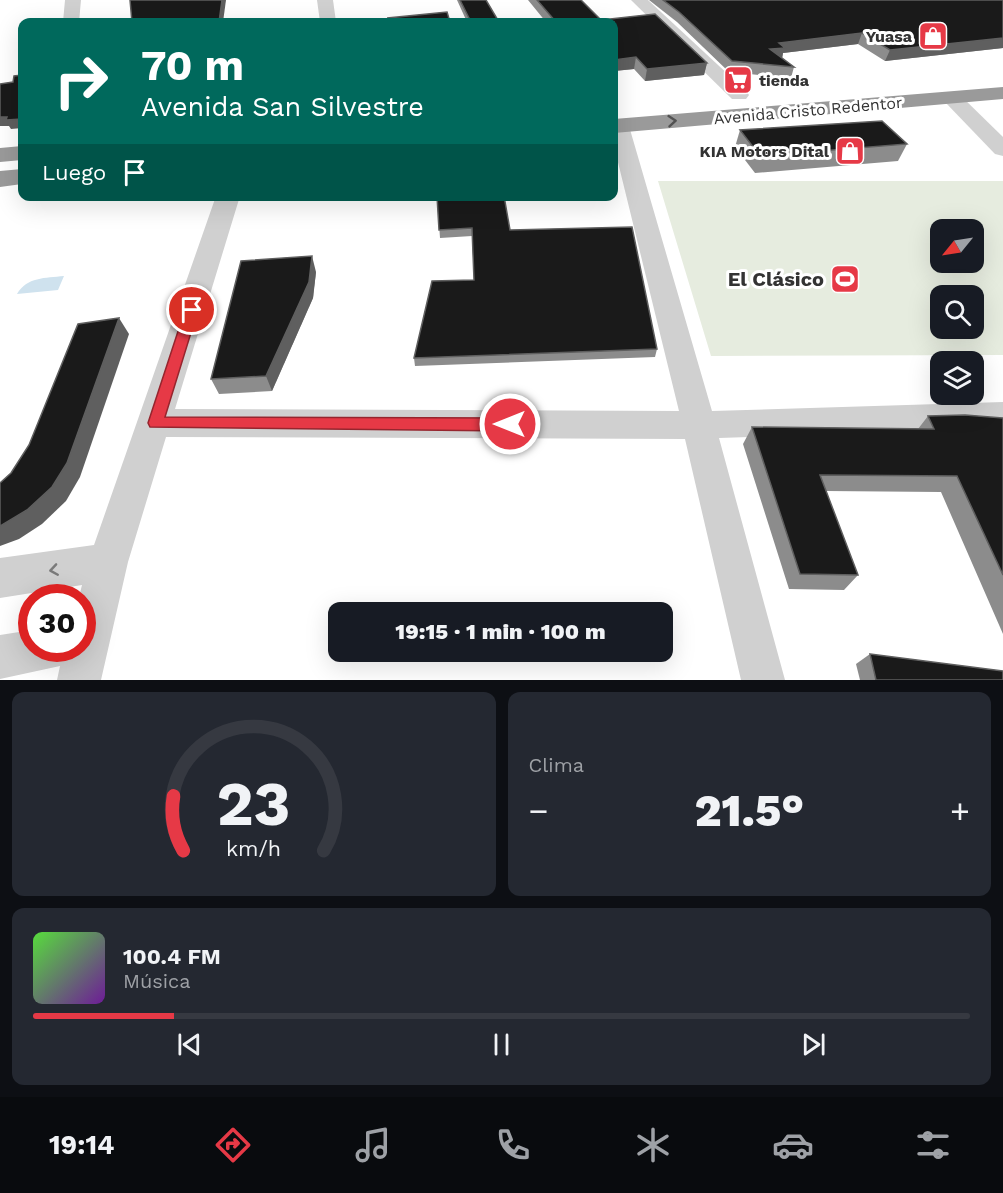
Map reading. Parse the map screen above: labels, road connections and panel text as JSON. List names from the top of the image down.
{
  "streets": {
    "highway": ["Avenida Cristo Redentor"]
  },
  "places": {
    "shop": ["Yuasa", "KIA Motors Dital"],
    "supermarket": ["tienda"],
    "sports": ["El Clásico"]
  },
  "north": "bottom left",
  "page": {
    "turn": ["70 m", "Avenida San Silvestre"],
    "then": "Luego",
    "limit": "30",
    "trip": "19:15 · 1 min · 100 m",
    "tile": "Clima",
    "heat": ["−", "21.5°", "+"],
    "song": ["100.4 FM", "Música"],
    "tabs": "19:14",
    "gauge": ["23", "km/h"]
  }
}
